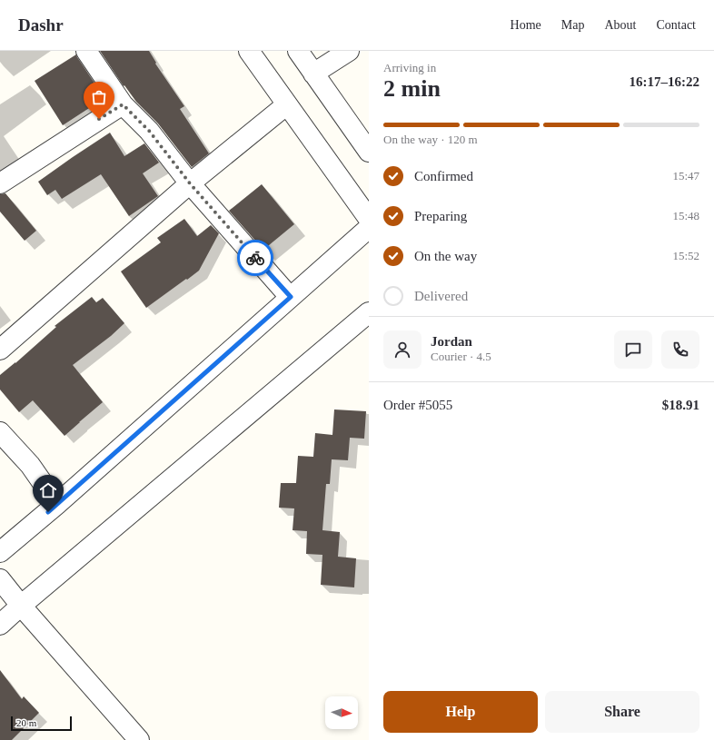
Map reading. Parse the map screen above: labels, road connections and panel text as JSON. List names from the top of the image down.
{
  "scale_bar": "20 m",
  "north": "right",
  "page": {
    "header": "Dashr",
    "nav": [
      "Home",
      "Map",
      "About",
      "Contact"
    ],
    "heading": ["2 min", "Arriving in", "16:17–16:22"],
    "panel": [
      "Jordan",
      "Courier · 4.5",
      "Order #5055",
      "$18.91"
    ],
    "bar": "On the way · 120 m",
    "list": [
      ["Confirmed", "15:47"],
      ["Preparing", "15:48"],
      ["On the way", "15:52"],
      "Delivered"
    ],
    "buttons": ["Help", "Share"],
    "scale": "20 m"
  }
}
